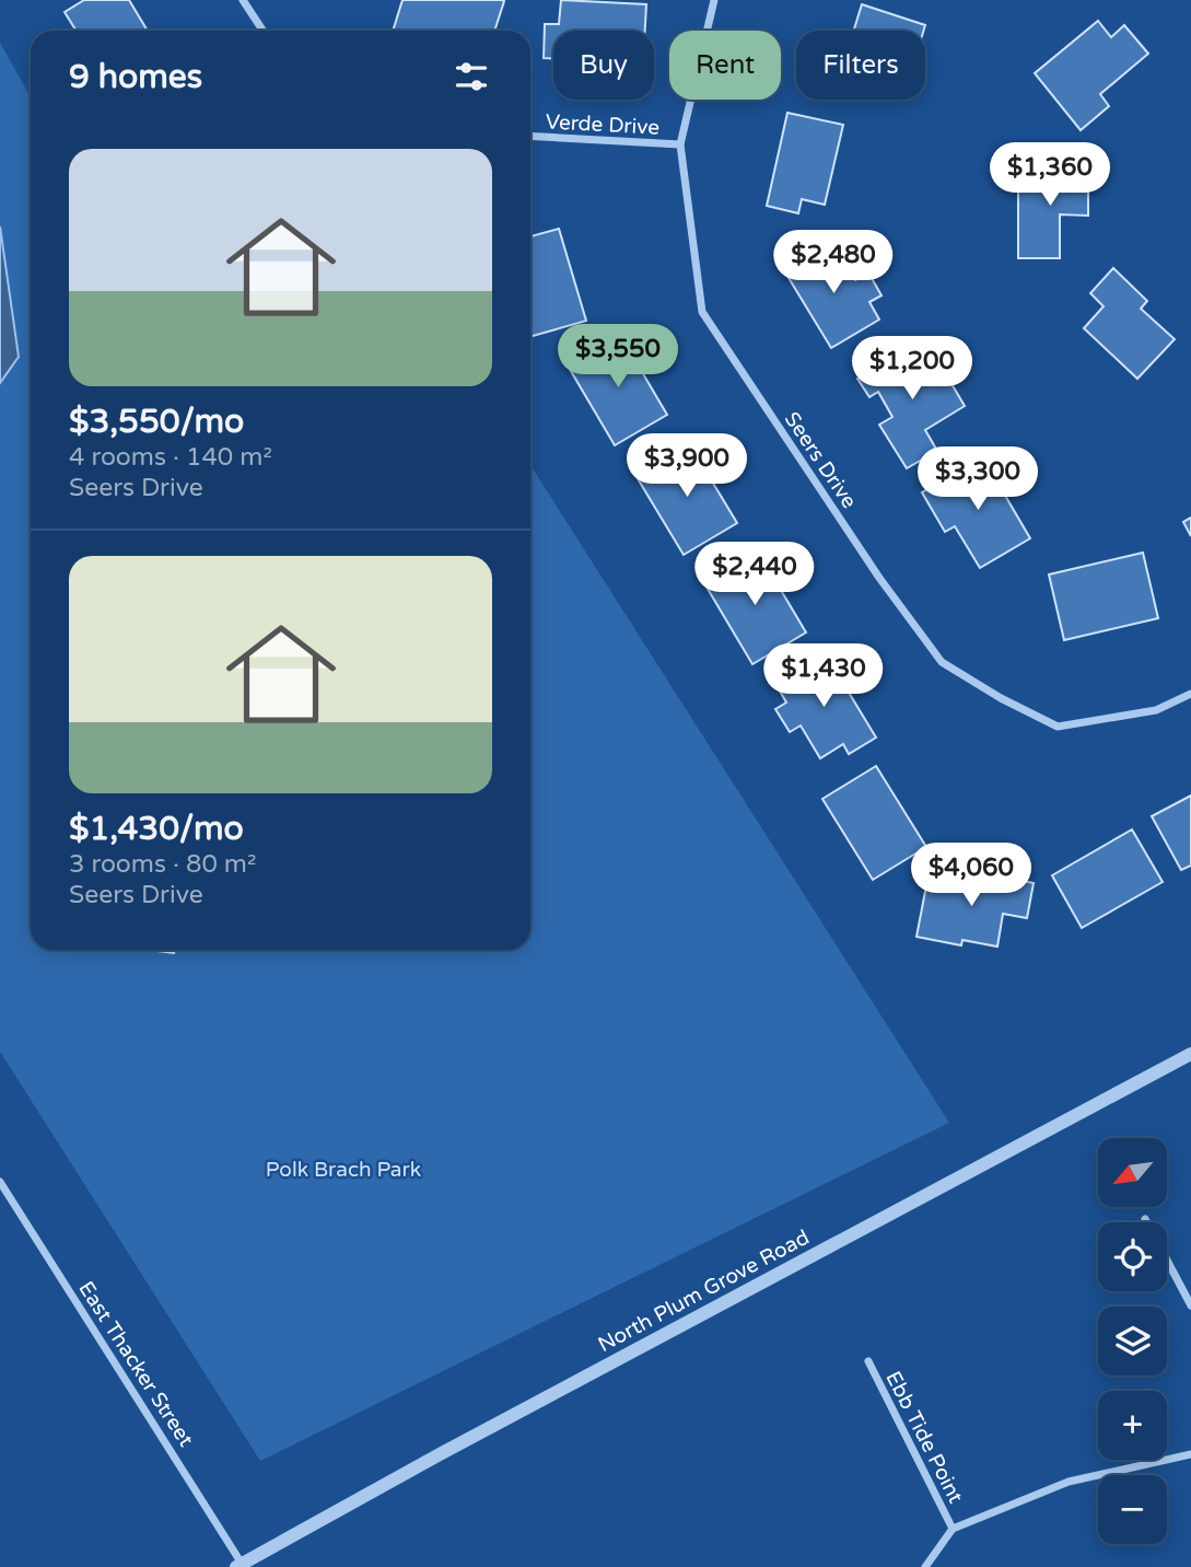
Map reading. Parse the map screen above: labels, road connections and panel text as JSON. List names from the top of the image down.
{
  "streets": {
    "street": [
      "Verde Drive",
      "Seers Drive",
      "North Plum Grove Road",
      "East Thacker Street",
      "Ebb Tide Point"
    ]
  },
  "crossings": [
    ["Verde Drive", "Seers Drive"],
    ["North Plum Grove Road", "East Thacker Street"]
  ],
  "parks": ["Polk Brach Park"],
  "north": "bottom left",
  "page": {
    "chip": ["Buy", "Rent", "Filters"],
    "heading": "9 homes",
    "list": [
      {
        "name": "$3,550/mo",
        "note": "4 rooms · 140 m² · Seers Drive"
      },
      {
        "name": "$1,430/mo",
        "note": "3 rooms · 80 m² · Seers Drive"
      }
    ],
    "price": [
      "$1,360",
      "$2,480",
      "$3,550",
      "$1,200",
      "$3,900",
      "$3,300",
      "$2,440",
      "$1,430",
      "$4,060"
    ],
    "map_buttons": ["+", "−"]
  }
}
